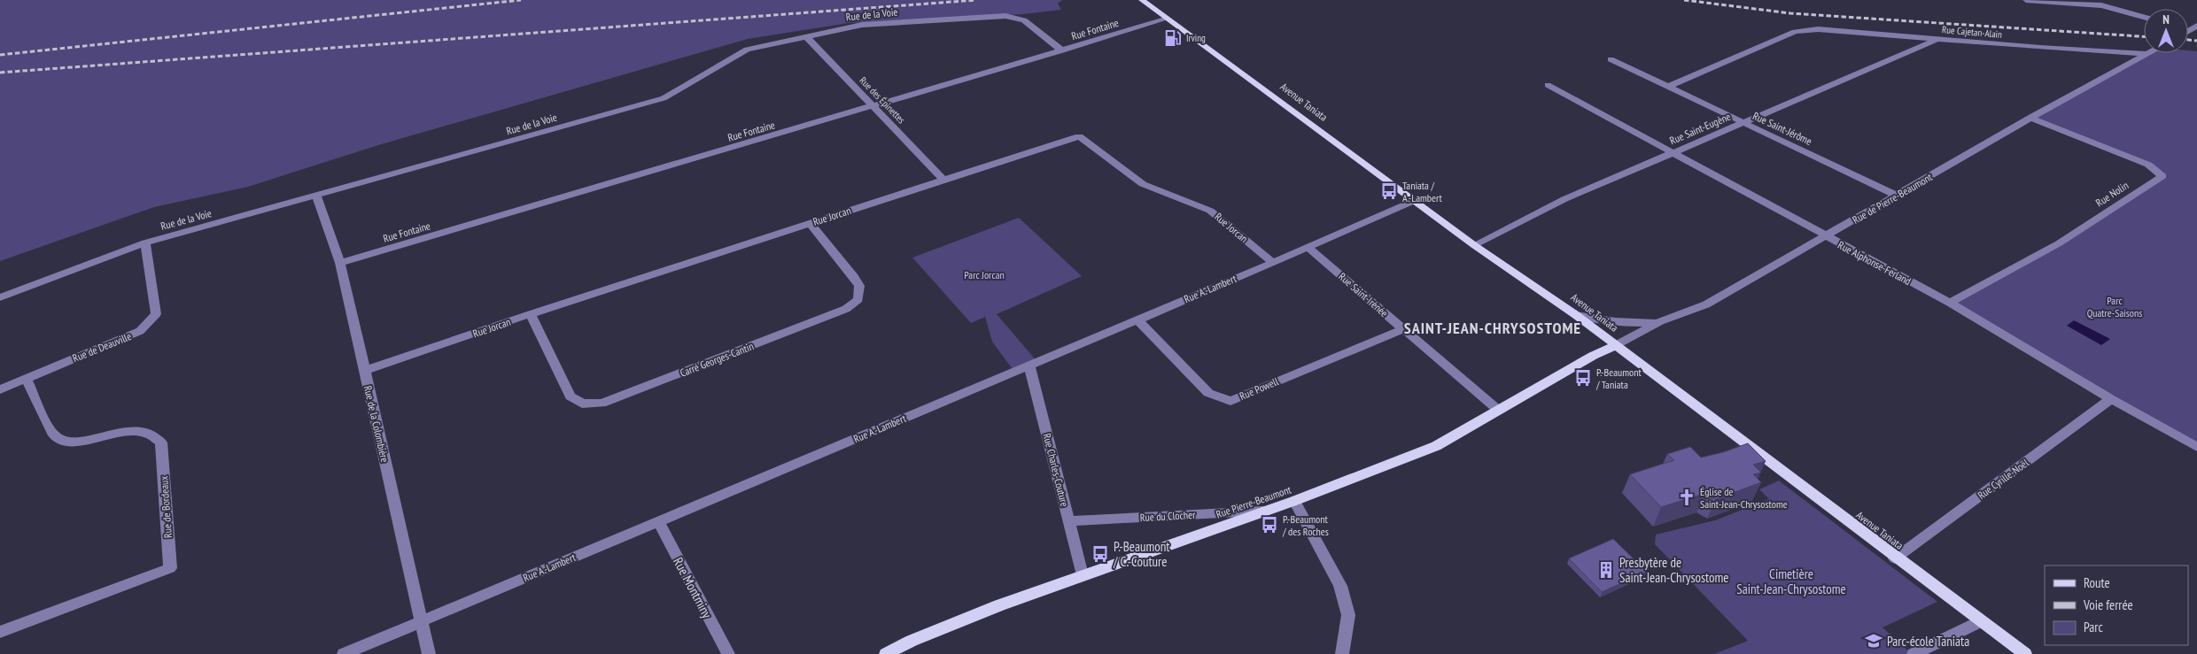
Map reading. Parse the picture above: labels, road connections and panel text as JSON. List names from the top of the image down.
{
  "streets": {
    "main road": ["Avenue Taniata", "Rue Pierre-Beaumont"],
    "street": [
      "Rue de la Voie",
      "Rue Fontaine",
      "Rue Cajetan-Alain",
      "Rue des Épinettes",
      "Rue Saint-Eugène",
      "Rue Saint-Jérôme",
      "Rue Nolin",
      "Rue de Pierre-Beaumont",
      "Rue Jorcan",
      "Rue Alphonse-Ferland",
      "Rue A.-Lambert",
      "Rue Saint-Irénée",
      "Rue de Deauville",
      "Carré Georges-Cantin",
      "Rue Powell",
      "Rue de la Colombière",
      "Rue Charles-Couture",
      "Rue Cyrille-Noël",
      "Rue de Bordeaux",
      "Rue du Clocher",
      "Rue Montminy"
    ]
  },
  "crossings": [
    ["Rue de la Voie", "Rue Fontaine"],
    ["Rue de la Voie", "Rue des Épinettes"],
    ["Rue de la Voie", "Rue de Deauville"],
    ["Rue de la Voie", "Rue de la Colombière"],
    ["Rue Fontaine", "Rue des Épinettes"],
    ["Rue Fontaine", "Avenue Taniata"],
    ["Rue Fontaine", "Rue de la Colombière"],
    ["Rue Cajetan-Alain", "Rue Saint-Eugène"],
    ["Rue Cajetan-Alain", "Rue Saint-Jérôme"],
    ["Rue Cajetan-Alain", "Rue de Pierre-Beaumont"],
    ["Rue des Épinettes", "Rue Jorcan"],
    ["Avenue Taniata", "Rue Saint-Eugène"],
    ["Avenue Taniata", "Rue de Pierre-Beaumont"],
    ["Avenue Taniata", "Rue A.-Lambert"],
    ["Avenue Taniata", "Rue Cyrille-Noël"],
    ["Avenue Taniata", "Rue Pierre-Beaumont"],
    ["Rue Saint-Eugène", "Rue Saint-Jérôme"],
    ["Rue Saint-Eugène", "Rue Alphonse-Ferland"],
    ["Rue Saint-Jérôme", "Rue de Pierre-Beaumont"],
    ["Rue Nolin", "Rue de Pierre-Beaumont"],
    ["Rue Nolin", "Rue Alphonse-Ferland"],
    ["Rue de Pierre-Beaumont", "Rue Alphonse-Ferland"],
    ["Rue de Pierre-Beaumont", "Rue Pierre-Beaumont"],
    ["Rue Jorcan", "Rue A.-Lambert"],
    ["Rue Jorcan", "Carré Georges-Cantin"],
    ["Rue Jorcan", "Rue de la Colombière"],
    ["Rue Alphonse-Ferland", "Rue Cyrille-Noël"],
    ["Rue A.-Lambert", "Rue Saint-Irénée"],
    ["Rue A.-Lambert", "Rue Powell"],
    ["Rue A.-Lambert", "Rue de la Colombière"],
    ["Rue A.-Lambert", "Rue Charles-Couture"],
    ["Rue A.-Lambert", "Rue Montminy"],
    ["Rue Saint-Irénée", "Rue Powell"],
    ["Rue Saint-Irénée", "Rue Pierre-Beaumont"],
    ["Rue de Deauville", "Rue de Bordeaux"],
    ["Rue Charles-Couture", "Rue Pierre-Beaumont"],
    ["Rue Charles-Couture", "Rue du Clocher"],
    ["Rue Pierre-Beaumont", "Rue du Clocher"]
  ],
  "districts": ["SAINT-JEAN-CHRYSOSTOME"],
  "parks": ["Parc Jorcan", "Parc Quatre-Saisons", "Cimetière Saint-Jean-Chrysostome"],
  "places": {
    "fuel station": ["Irving"],
    "bus stop": [
      "Taniata / A.-Lambert",
      "P.-Beaumont / Taniata",
      "P.-Beaumont / des Roches",
      "P.-Beaumont / C.-Couture"
    ],
    "church": ["Église de Saint-Jean-Chrysostome"],
    "building": ["Presbytère de Saint-Jean-Chrysostome"],
    "school or university": ["Parc-école Taniata"]
  },
  "legend": ["Route", "Voie ferrée", "Parc"],
  "north": "top"
}
